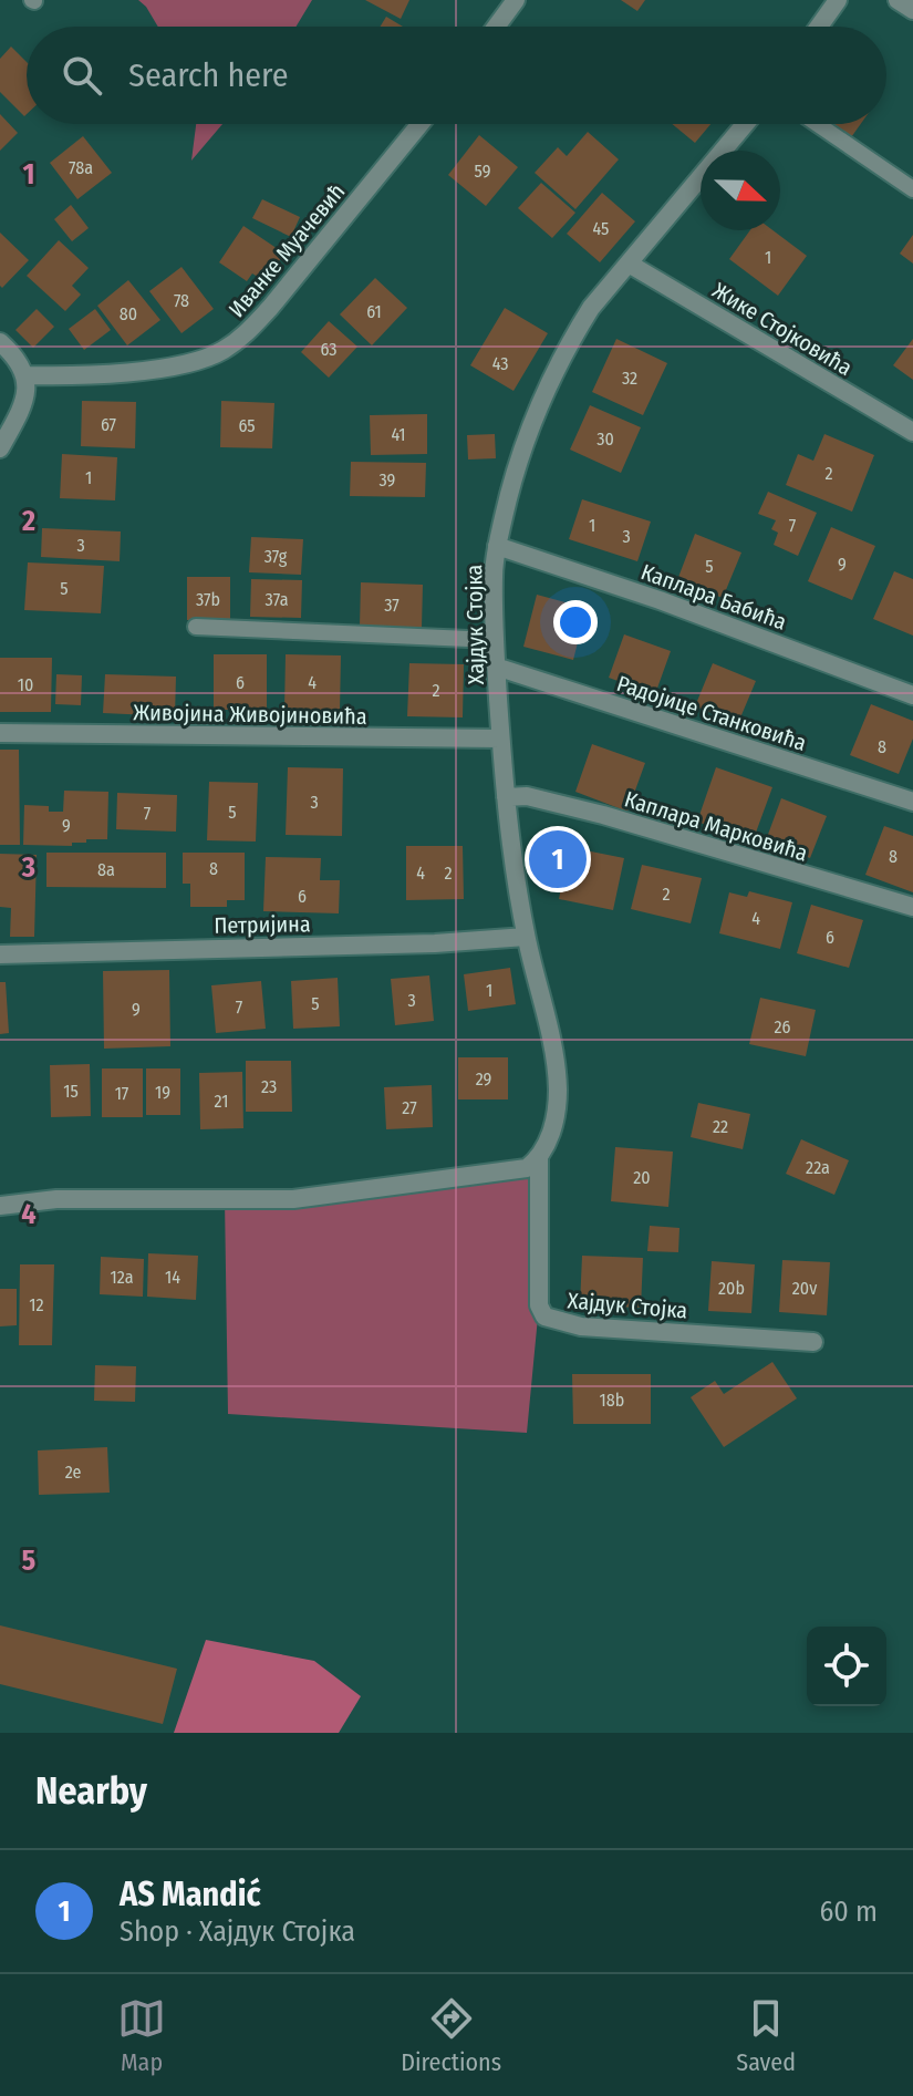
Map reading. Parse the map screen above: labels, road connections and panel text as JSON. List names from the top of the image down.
{
  "streets": {
    "street": [
      "Иванке Муачевић",
      "Жике Стојковића",
      "Каплара Бабића",
      "Хајдук Стојка",
      "Радојице Станковића",
      "Живојина Живојиновића",
      "Каплара Марковића",
      "Петријина"
    ]
  },
  "crossings": [
    ["Жике Стојковића", "Хајдук Стојка"],
    ["Каплара Бабића", "Хајдук Стојка"],
    ["Хајдук Стојка", "Радојице Станковића"],
    ["Хајдук Стојка", "Живојина Живојиновића"],
    ["Хајдук Стојка", "Каплара Марковића"],
    ["Хајдук Стојка", "Петријина"]
  ],
  "house_numbers": [
    "78a",
    "59",
    "45",
    "1",
    "78",
    "61",
    "80",
    "63",
    "43",
    "32",
    "67",
    "65",
    "41",
    "30",
    "2",
    "1",
    "39",
    "1",
    "7",
    "3",
    "3",
    "37g",
    "9",
    "5",
    "5",
    "37b",
    "37a",
    "37",
    "6",
    "4",
    "10",
    "2",
    "8",
    "3",
    "5",
    "7",
    "9",
    "8",
    "8",
    "8a",
    "4",
    "2",
    "2",
    "6",
    "4",
    "6",
    "1",
    "3",
    "5",
    "7",
    "9",
    "26",
    "29",
    "23",
    "15",
    "19",
    "17",
    "21",
    "27",
    "22",
    "22a",
    "20",
    "12a",
    "14",
    "20b",
    "20v",
    "12",
    "18b",
    "2e"
  ],
  "north": "right",
  "page": {
    "search": "Search here",
    "pins": "1",
    "heading": "Nearby",
    "list": [
      {
        "mark": "1",
        "name": "AS Mandić",
        "note": "Shop · Хајдук Стојка",
        "value": "60 m"
      }
    ],
    "nav": ["Map", "Directions", "Saved"]
  },
  "grid": {
    "rows": [
      "1",
      "2",
      "3",
      "4",
      "5"
    ]
  }
}
